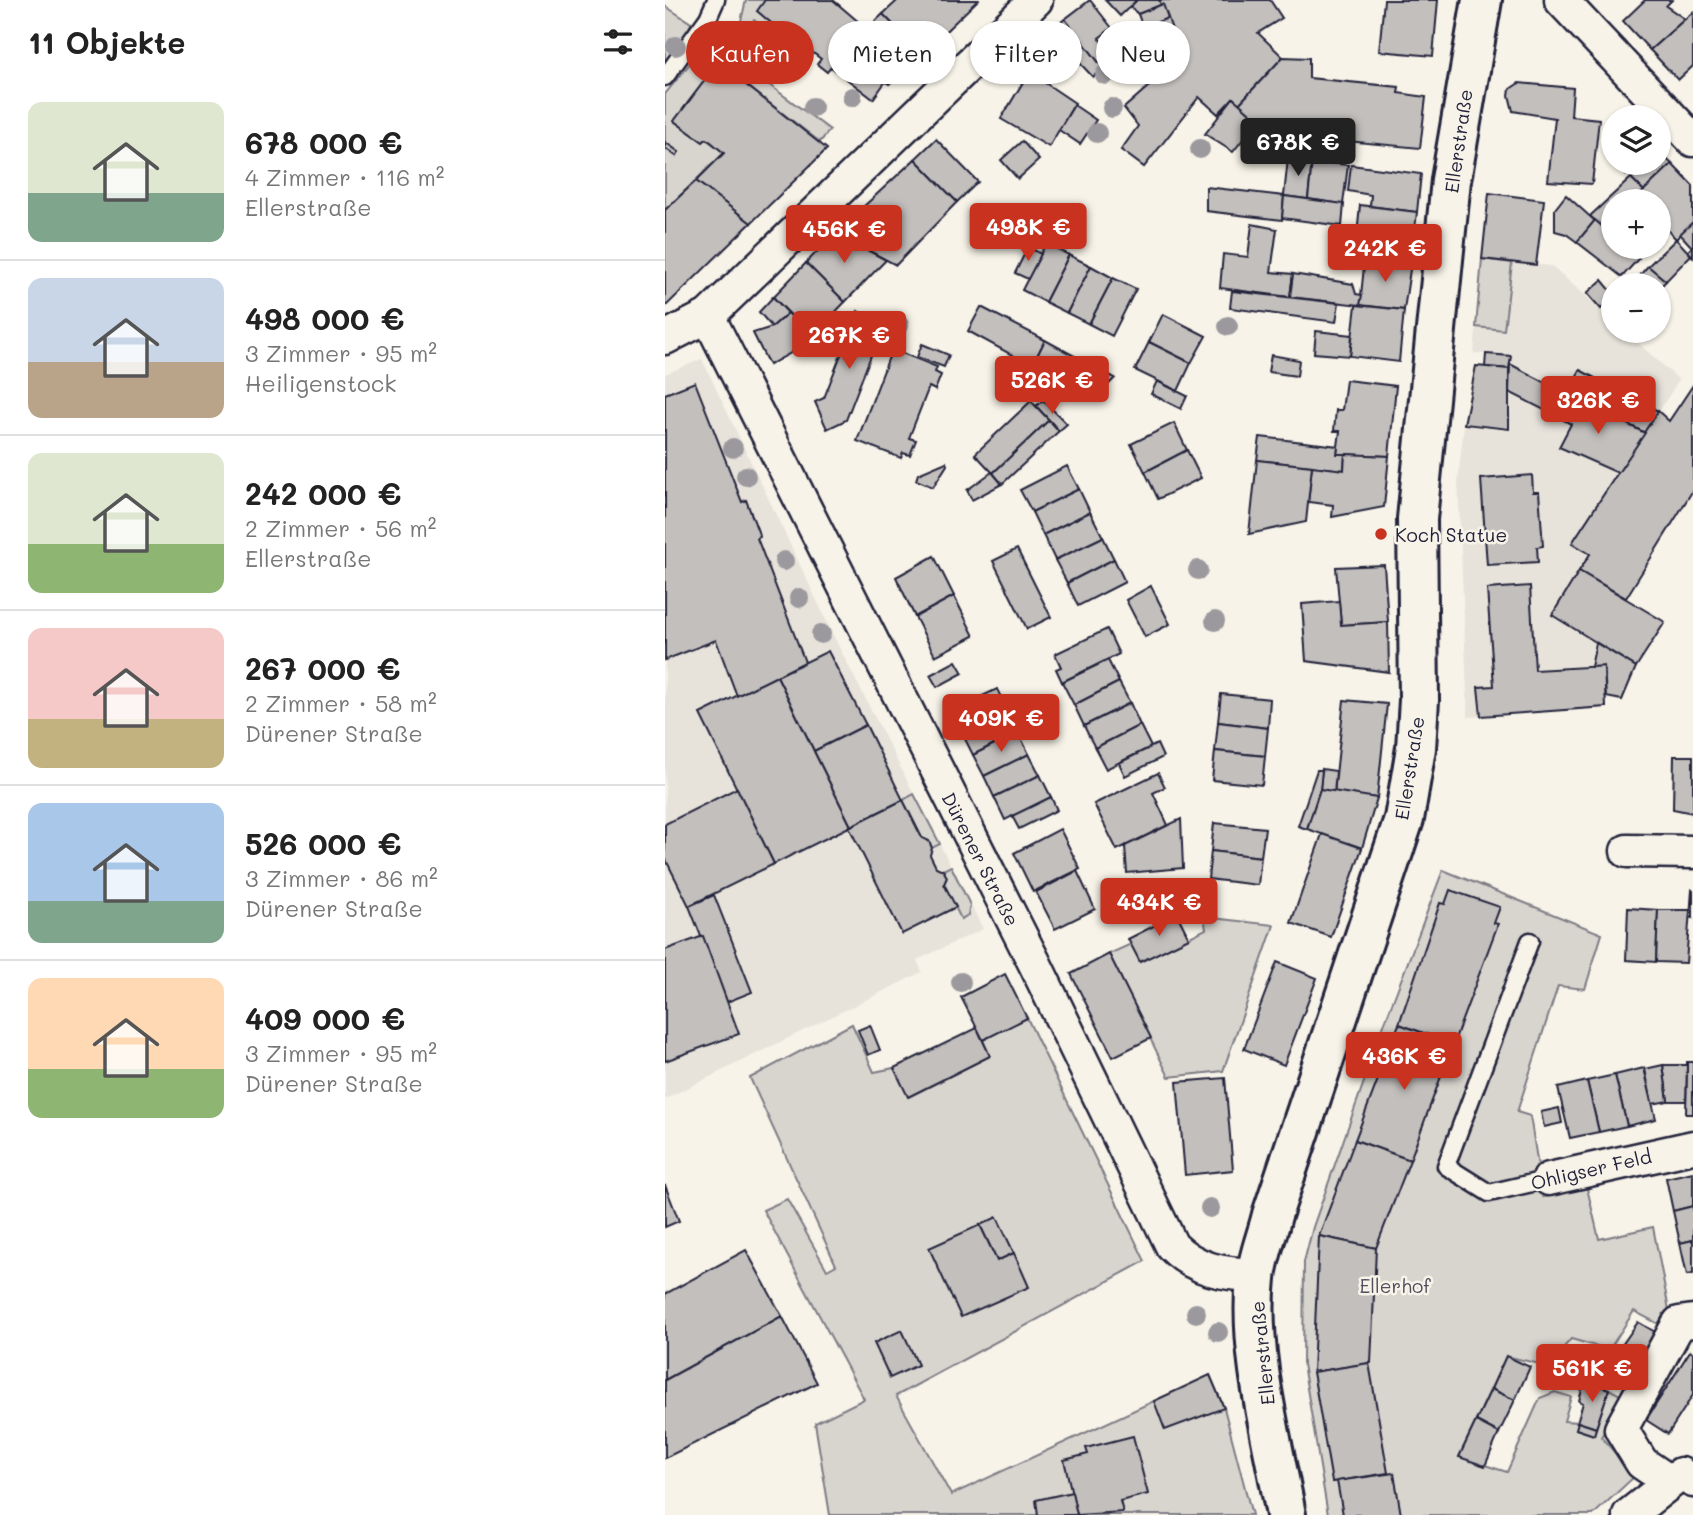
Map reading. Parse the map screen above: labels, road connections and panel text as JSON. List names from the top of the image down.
{
  "streets": {
    "main road": ["Ellerstraße"],
    "street": ["Dürener Straße", "Ohligser Feld"]
  },
  "crossings": [
    ["Ellerstraße", "Dürener Straße"]
  ],
  "parks": ["Ellerhof"],
  "places": ["Koch Statue"],
  "page": {
    "heading": "11 Objekte",
    "chip": [
      "Kaufen",
      "Mieten",
      "Filter",
      "Neu"
    ],
    "list": [
      {
        "name": "678 000 €",
        "note": "4 Zimmer · 116 m² · Ellerstraße"
      },
      {
        "name": "498 000 €",
        "note": "3 Zimmer · 95 m² · Heiligenstock"
      },
      {
        "name": "242 000 €",
        "note": "2 Zimmer · 56 m² · Ellerstraße"
      },
      {
        "name": "267 000 €",
        "note": "2 Zimmer · 58 m² · Dürener Straße"
      },
      {
        "name": "526 000 €",
        "note": "3 Zimmer · 86 m² · Dürener Straße"
      },
      {
        "name": "409 000 €",
        "note": "3 Zimmer · 95 m² · Dürener Straße"
      }
    ],
    "map_buttons": ["+", "−"],
    "price": [
      "678K €",
      "498K €",
      "456K €",
      "242K €",
      "267K €",
      "526K €",
      "326K €",
      "409K €",
      "434K €",
      "436K €",
      "561K €"
    ]
  }
}
